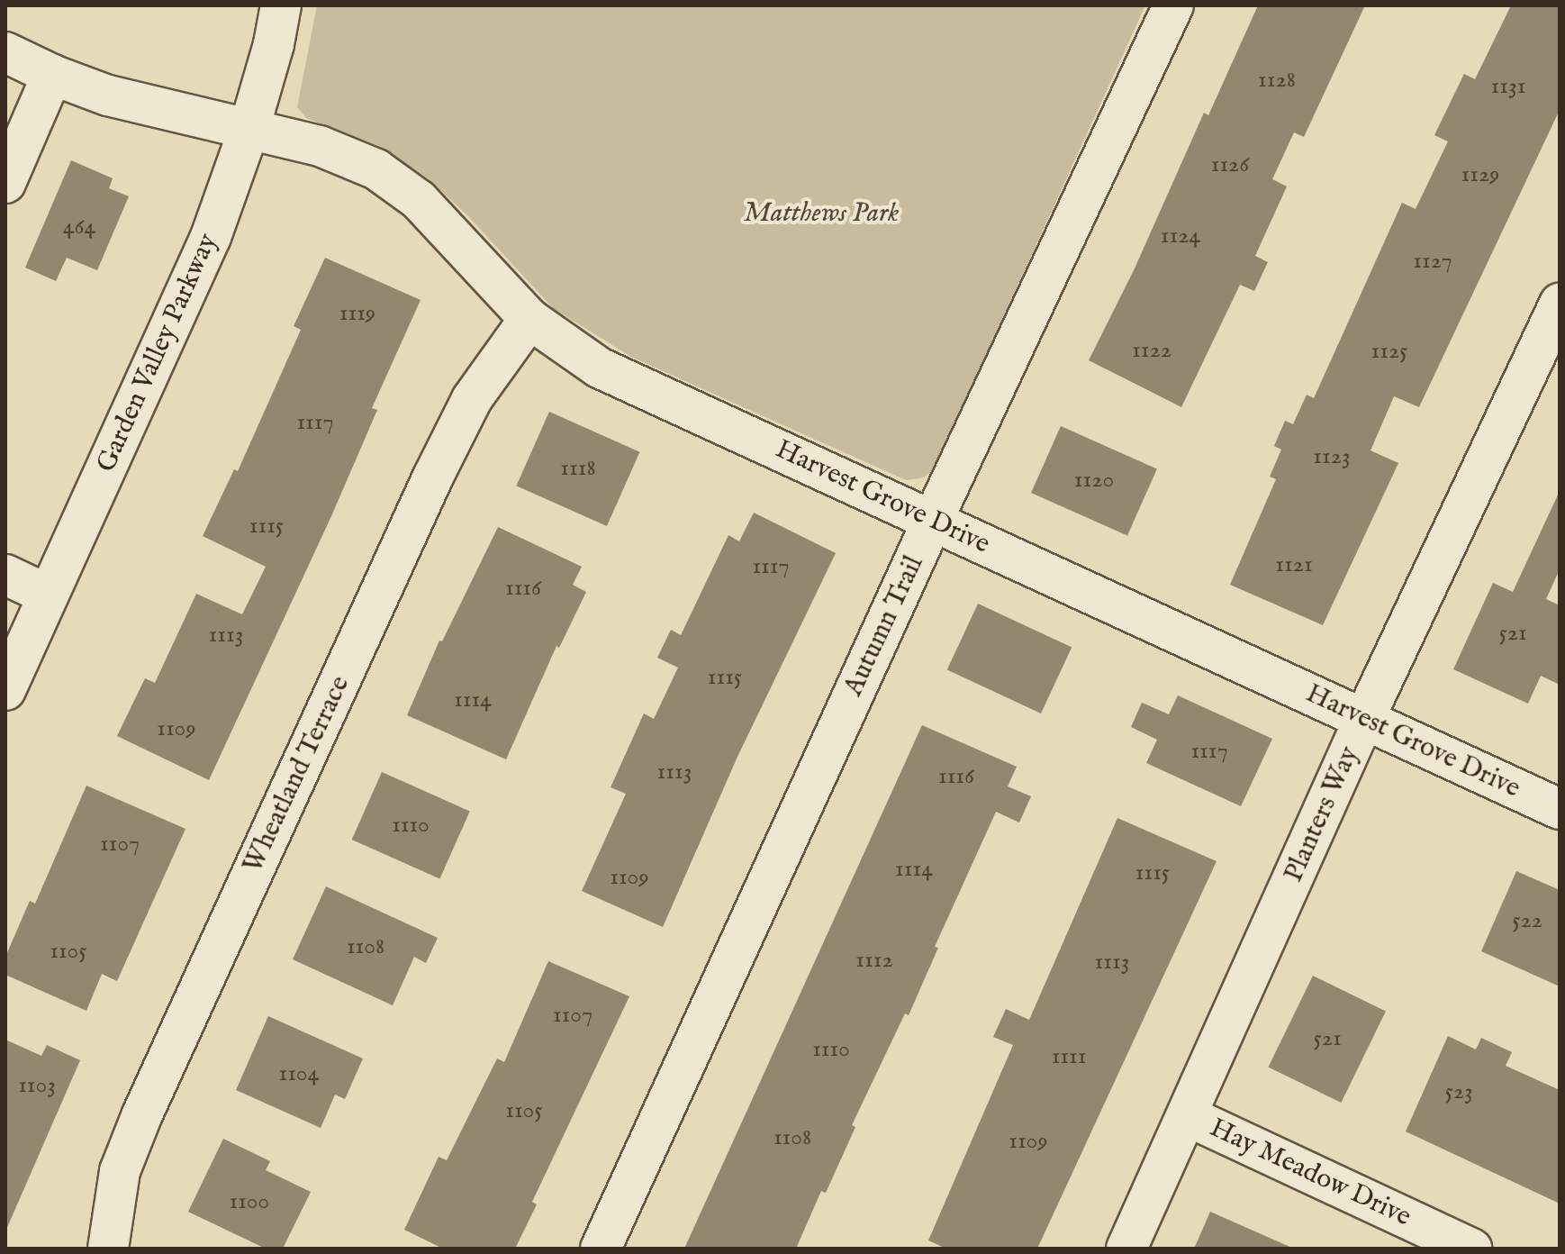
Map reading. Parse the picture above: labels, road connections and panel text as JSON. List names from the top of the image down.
{
  "streets": {
    "street": [
      "Garden Valley Parkway",
      "Harvest Grove Drive",
      "Autumn Trail",
      "Wheatland Terrace",
      "Planters Way",
      "Hay Meadow Drive"
    ]
  },
  "crossings": [
    ["Garden Valley Parkway", "Harvest Grove Drive"],
    ["Harvest Grove Drive", "Autumn Trail"],
    ["Harvest Grove Drive", "Wheatland Terrace"],
    ["Harvest Grove Drive", "Planters Way"],
    ["Planters Way", "Hay Meadow Drive"]
  ],
  "parks": ["Matthews Park"],
  "house_numbers": [
    "1128",
    "1131",
    "1126",
    "1129",
    "464",
    "1124",
    "1127",
    "1119",
    "1122",
    "1125",
    "1117",
    "1123",
    "1118",
    "1120",
    "1115",
    "1121",
    "1117",
    "1116",
    "521",
    "1113",
    "1115",
    "1114",
    "1109",
    "1117",
    "1113",
    "1116",
    "1110",
    "1107",
    "1114",
    "1115",
    "1109",
    "522",
    "1108",
    "1105",
    "1112",
    "1113",
    "1107",
    "521",
    "1110",
    "1111",
    "1104",
    "1103",
    "523",
    "1105",
    "1108",
    "1109",
    "1100"
  ]
}
